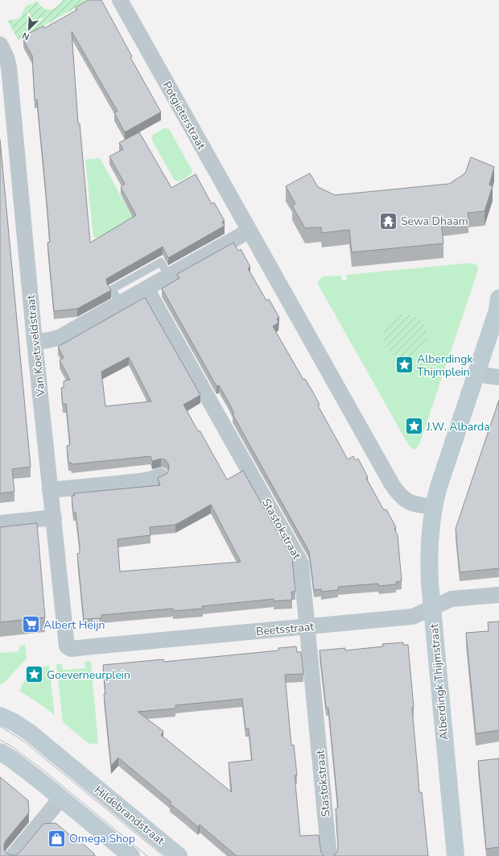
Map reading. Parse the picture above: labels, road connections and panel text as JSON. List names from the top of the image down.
{
  "streets": {
    "street": [
      "Potgieterstraat",
      "Van Koetsveldstraat",
      "Stastokstraat",
      "Beetsstraat",
      "Alberdingk Thijmstraat",
      "Hildebrandstraat"
    ]
  },
  "crossings": [
    ["Van Koetsveldstraat", "Beetsstraat"],
    ["Stastokstraat", "Beetsstraat"],
    ["Beetsstraat", "Alberdingk Thijmstraat"]
  ],
  "places": {
    "temple": ["Sewa Dhaam"],
    "place": ["Alberdingk Thijmplein", "J.W. Albarda", "Goeverneurplein"],
    "supermarket": ["Albert Heijn"],
    "shop": ["Omega Shop"]
  },
  "north": "bottom left"
}
